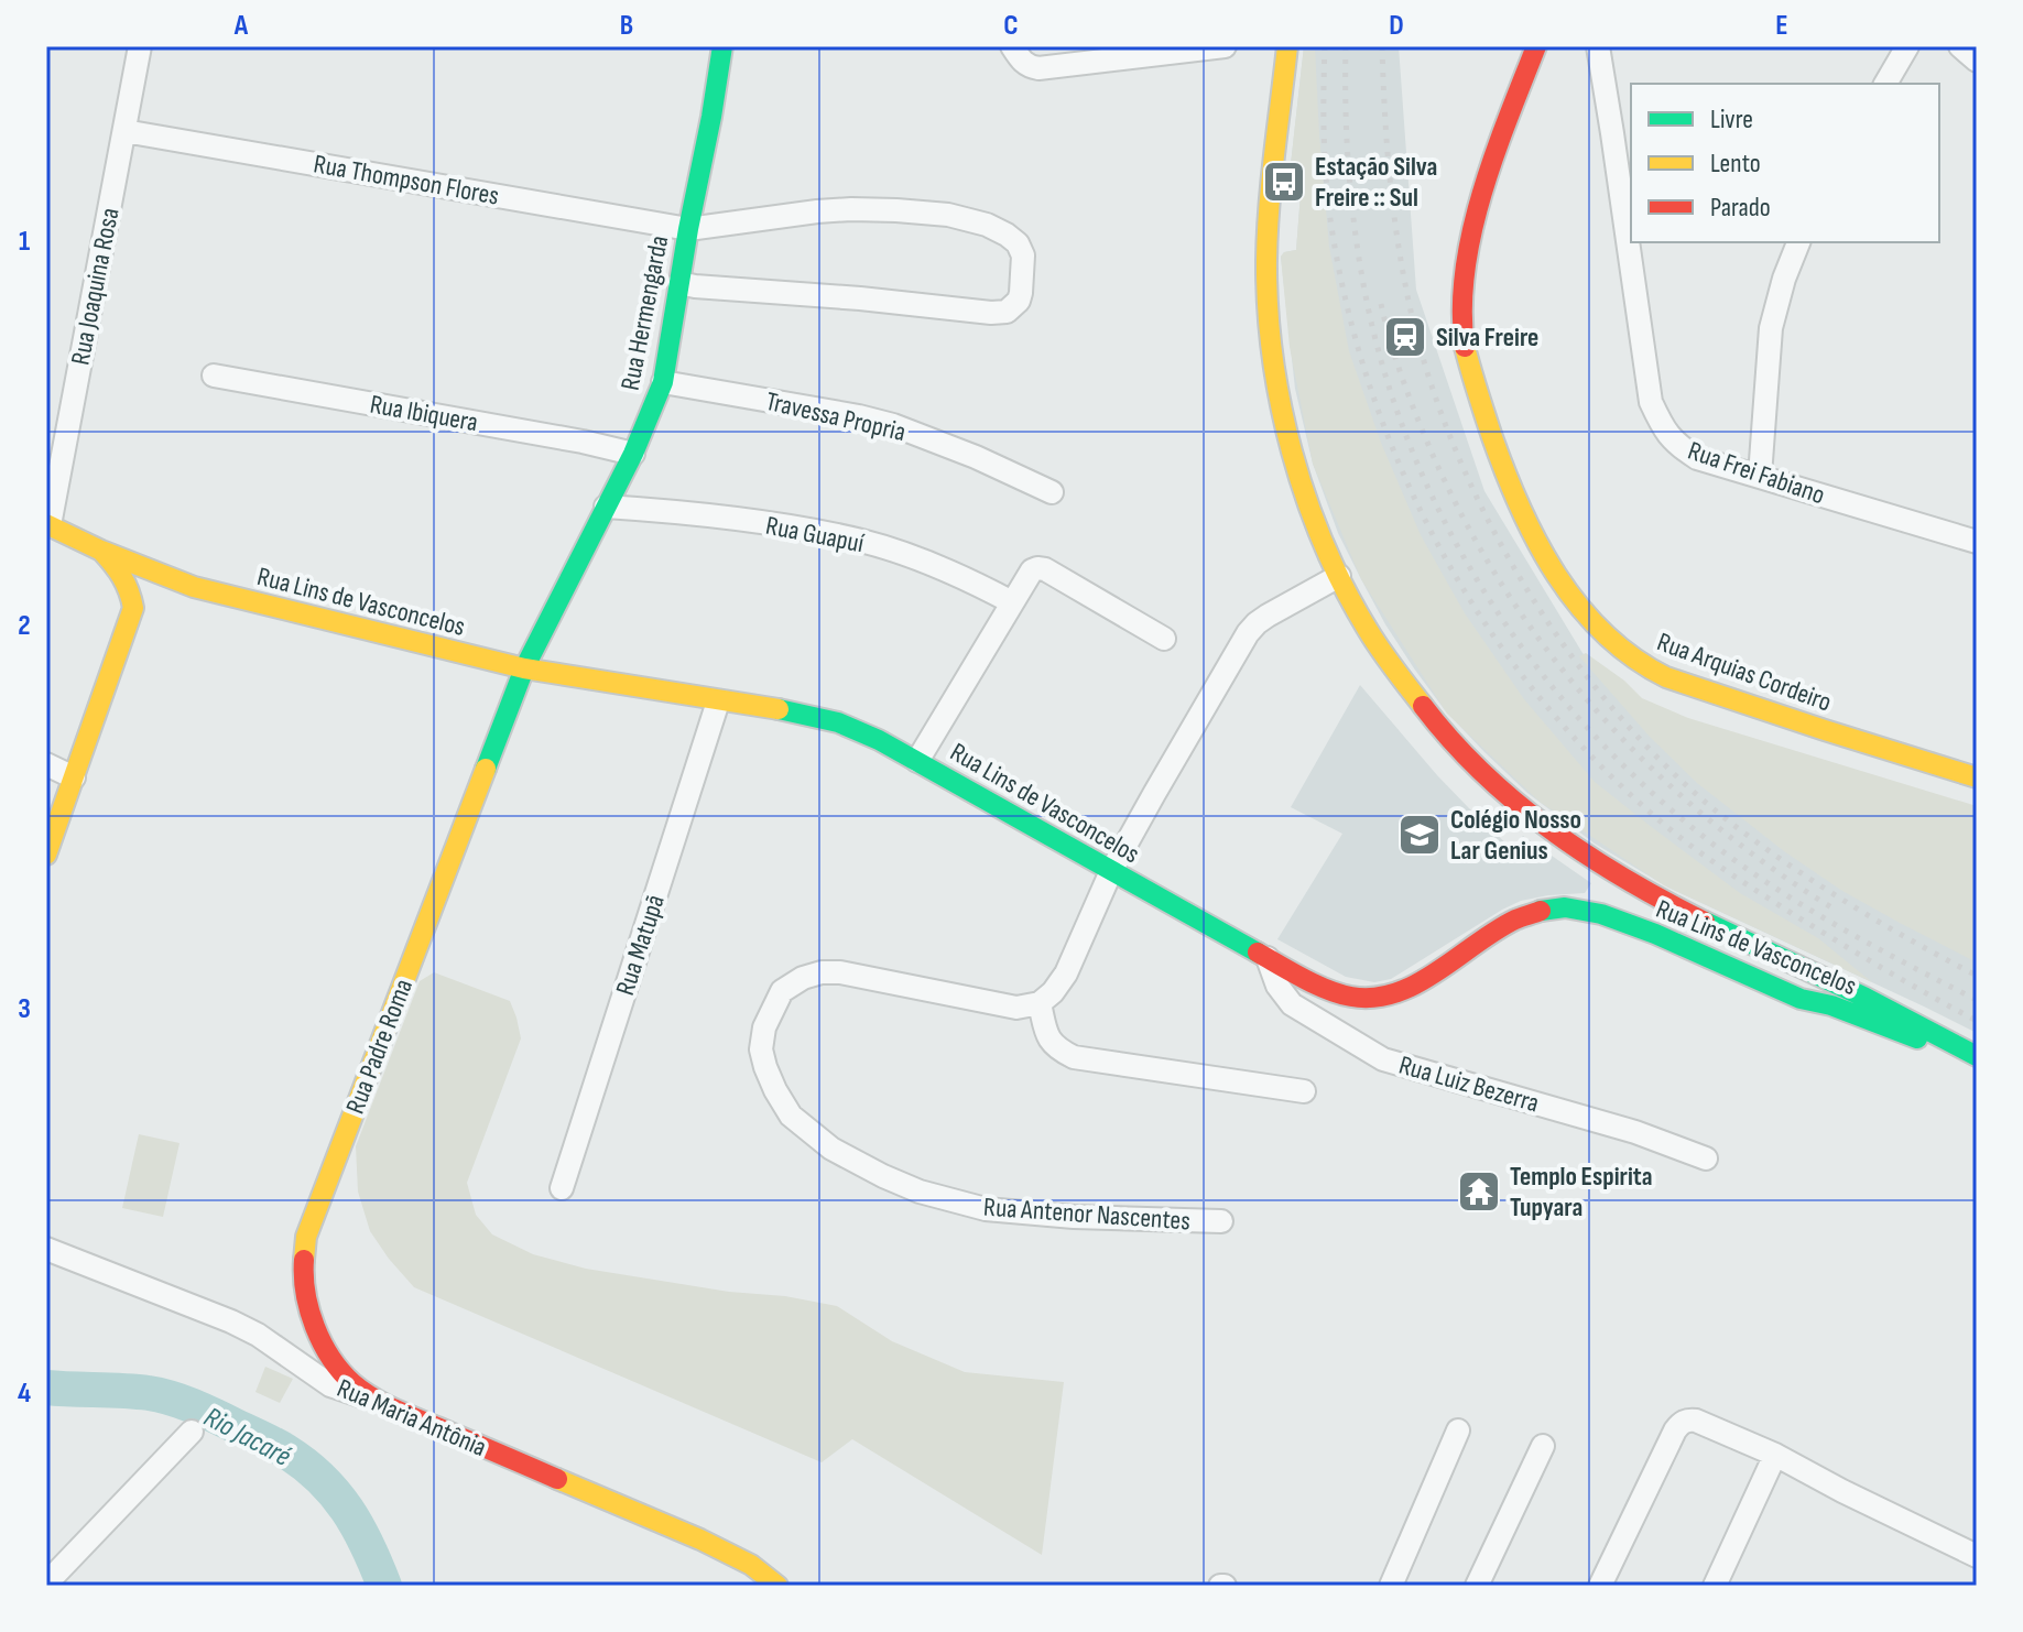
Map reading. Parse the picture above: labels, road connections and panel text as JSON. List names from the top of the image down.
{
  "streets": {
    "main road": [
      "Rua Hermengarda",
      "Rua Lins de Vasconcelos",
      "Rua Arquias Cordeiro",
      "Rua Padre Roma",
      "Rua Maria Antônia"
    ],
    "street": [
      "Rua Thompson Flores",
      "Rua Joaquina Rosa",
      "Rua Ibiquera",
      "Travessa Propria",
      "Rua Frei Fabiano",
      "Rua Guapuí",
      "Rua Matupã",
      "Rua Luiz Bezerra",
      "Rua Antenor Nascentes"
    ]
  },
  "crossings": [
    ["Rua Thompson Flores", "Rua Joaquina Rosa"],
    ["Rua Thompson Flores", "Rua Hermengarda"],
    ["Rua Joaquina Rosa", "Rua Lins de Vasconcelos"],
    ["Rua Hermengarda", "Rua Ibiquera"],
    ["Rua Hermengarda", "Travessa Propria"],
    ["Rua Hermengarda", "Rua Guapuí"],
    ["Rua Hermengarda", "Rua Lins de Vasconcelos"],
    ["Rua Hermengarda", "Rua Padre Roma"],
    ["Rua Lins de Vasconcelos", "Rua Matupã"],
    ["Rua Lins de Vasconcelos", "Rua Padre Roma"],
    ["Rua Lins de Vasconcelos", "Rua Luiz Bezerra"],
    ["Rua Padre Roma", "Rua Maria Antônia"]
  ],
  "water": ["Rio Jacaré"],
  "places": {
    "bus stop": ["Estação Silva Freire :: Sul"],
    "station": ["Silva Freire"],
    "school or university": ["Colégio Nosso Lar Genius"],
    "temple": ["Templo Espirita Tupyara"]
  },
  "legend": ["Livre", "Lento", "Parado"],
  "grid": {
    "columns": [
      "A",
      "B",
      "C",
      "D",
      "E"
    ],
    "rows": [
      "1",
      "2",
      "3",
      "4"
    ]
  }
}
